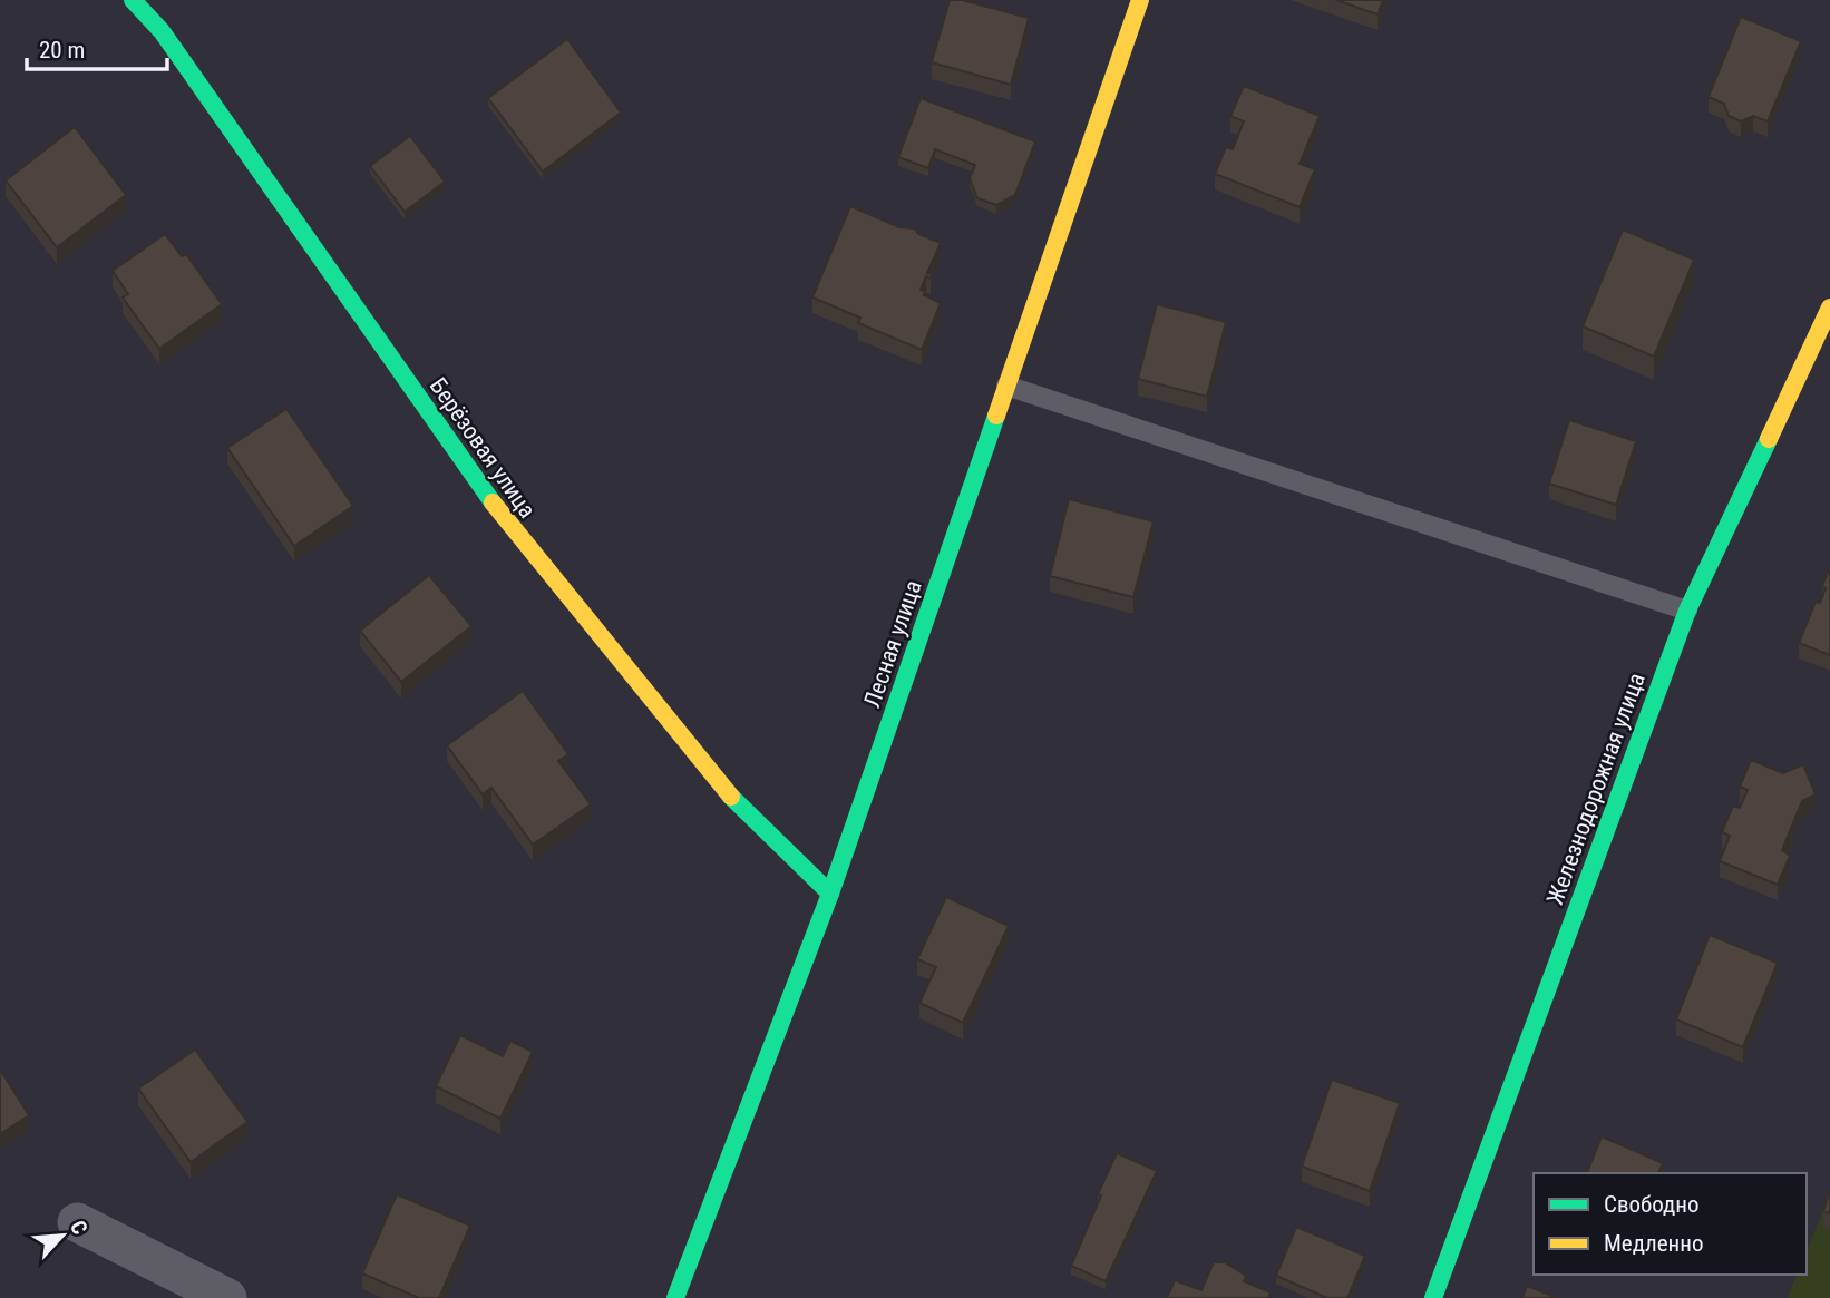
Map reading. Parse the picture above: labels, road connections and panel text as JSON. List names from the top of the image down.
{
  "streets": {
    "street": ["Берёзовая улица", "Лесная улица", "Железнодорожная улица"]
  },
  "crossings": [
    ["Берёзовая улица", "Лесная улица"]
  ],
  "legend": ["Свободно", "Медленно"],
  "scale_bar": "20 m",
  "north": "top right"
}
